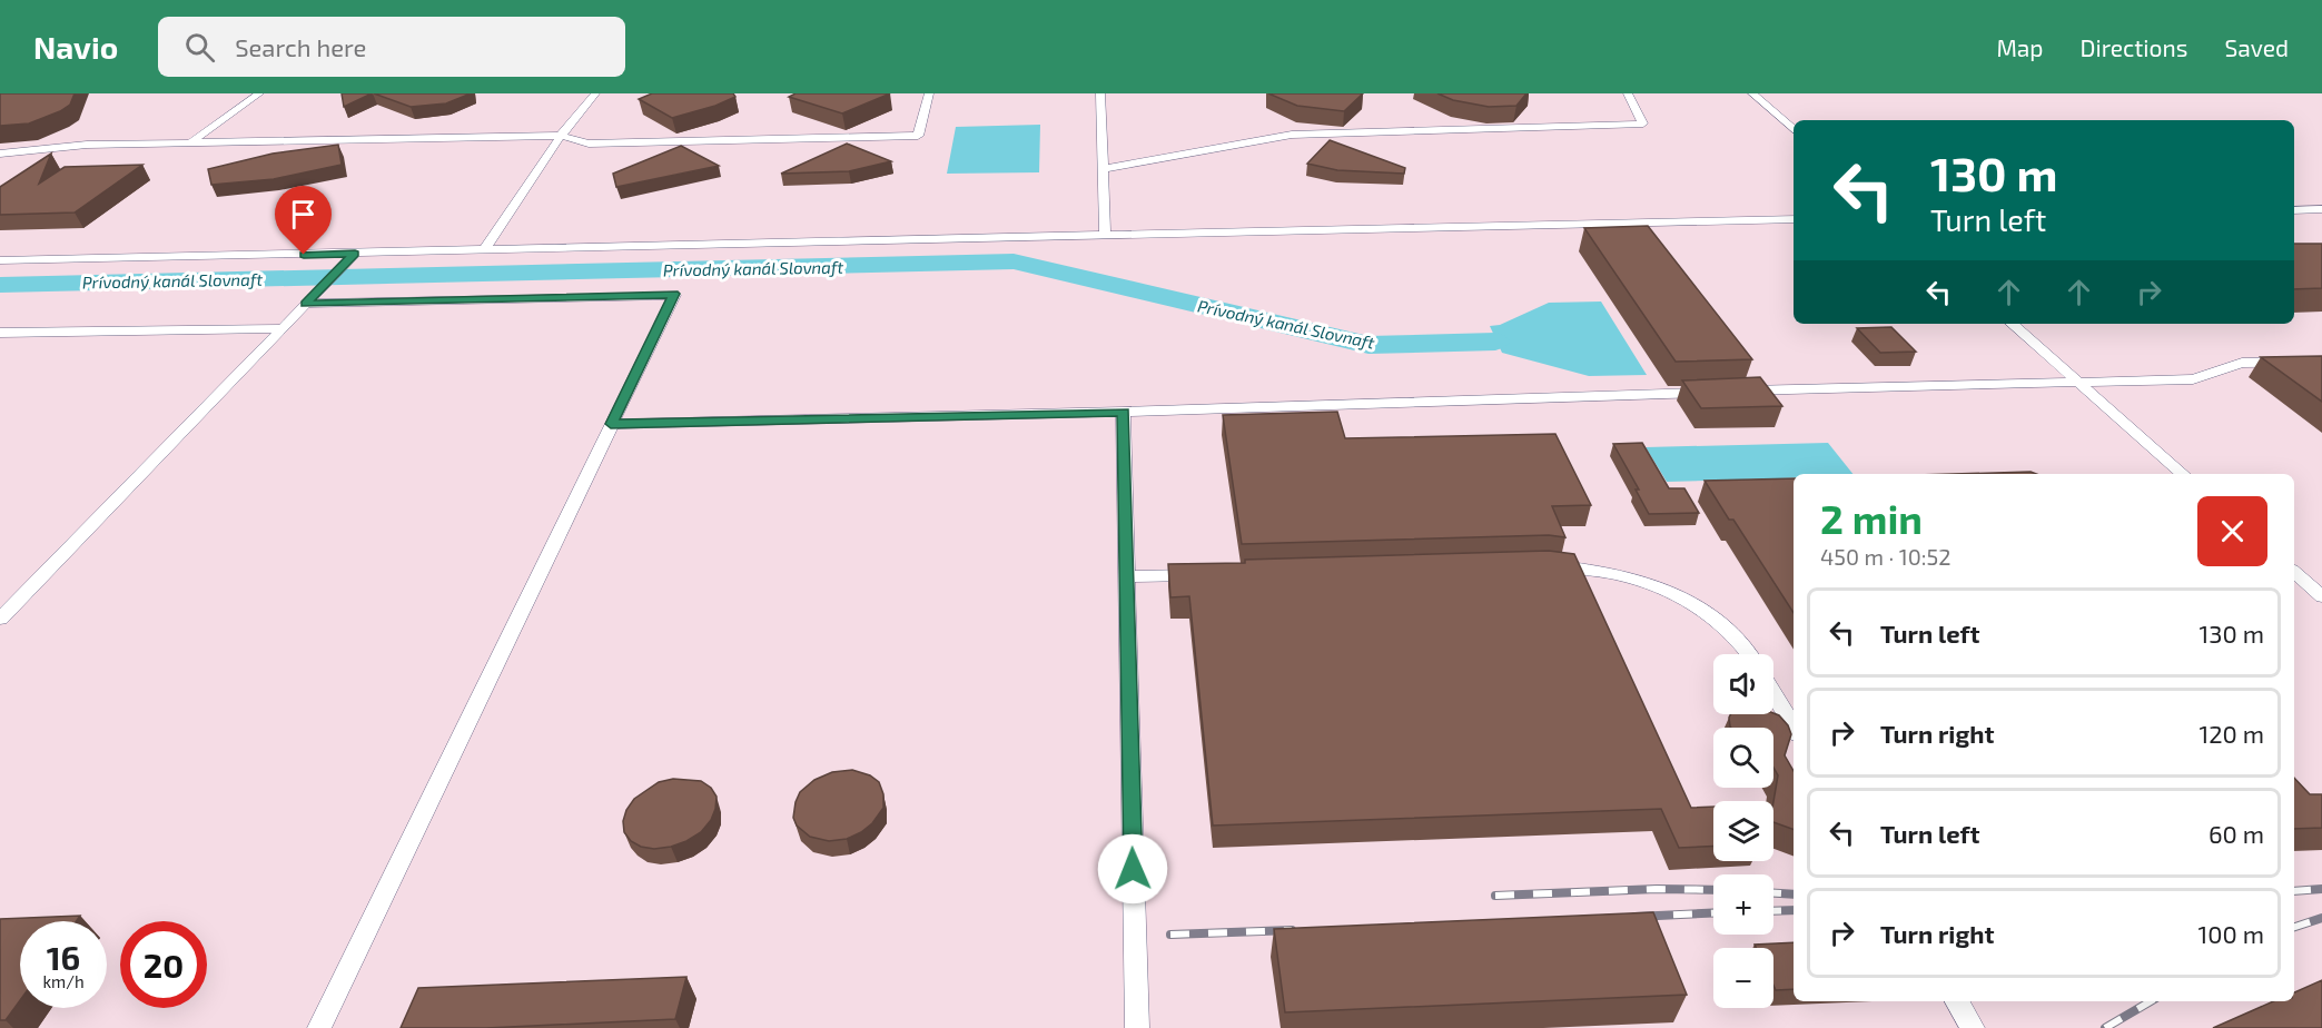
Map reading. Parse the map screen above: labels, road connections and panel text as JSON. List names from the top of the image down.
{
  "water": ["Prívodný kanál Slovnaft"],
  "page": {
    "header": "Navio",
    "search": "Search here",
    "nav": ["Map", "Directions", "Saved"],
    "turn": ["130 m", "Turn left"],
    "heading": ["2 min", "450 m · 10:52"],
    "list": [
      {
        "name": "Turn left",
        "value": "130 m"
      },
      {
        "name": "Turn right",
        "value": "120 m"
      },
      {
        "name": "Turn left",
        "value": "60 m"
      },
      {
        "name": "Turn right",
        "value": "100 m"
      }
    ],
    "map_buttons": ["+", "−"],
    "speed": "16 km/h",
    "limit": "20"
  }
}
